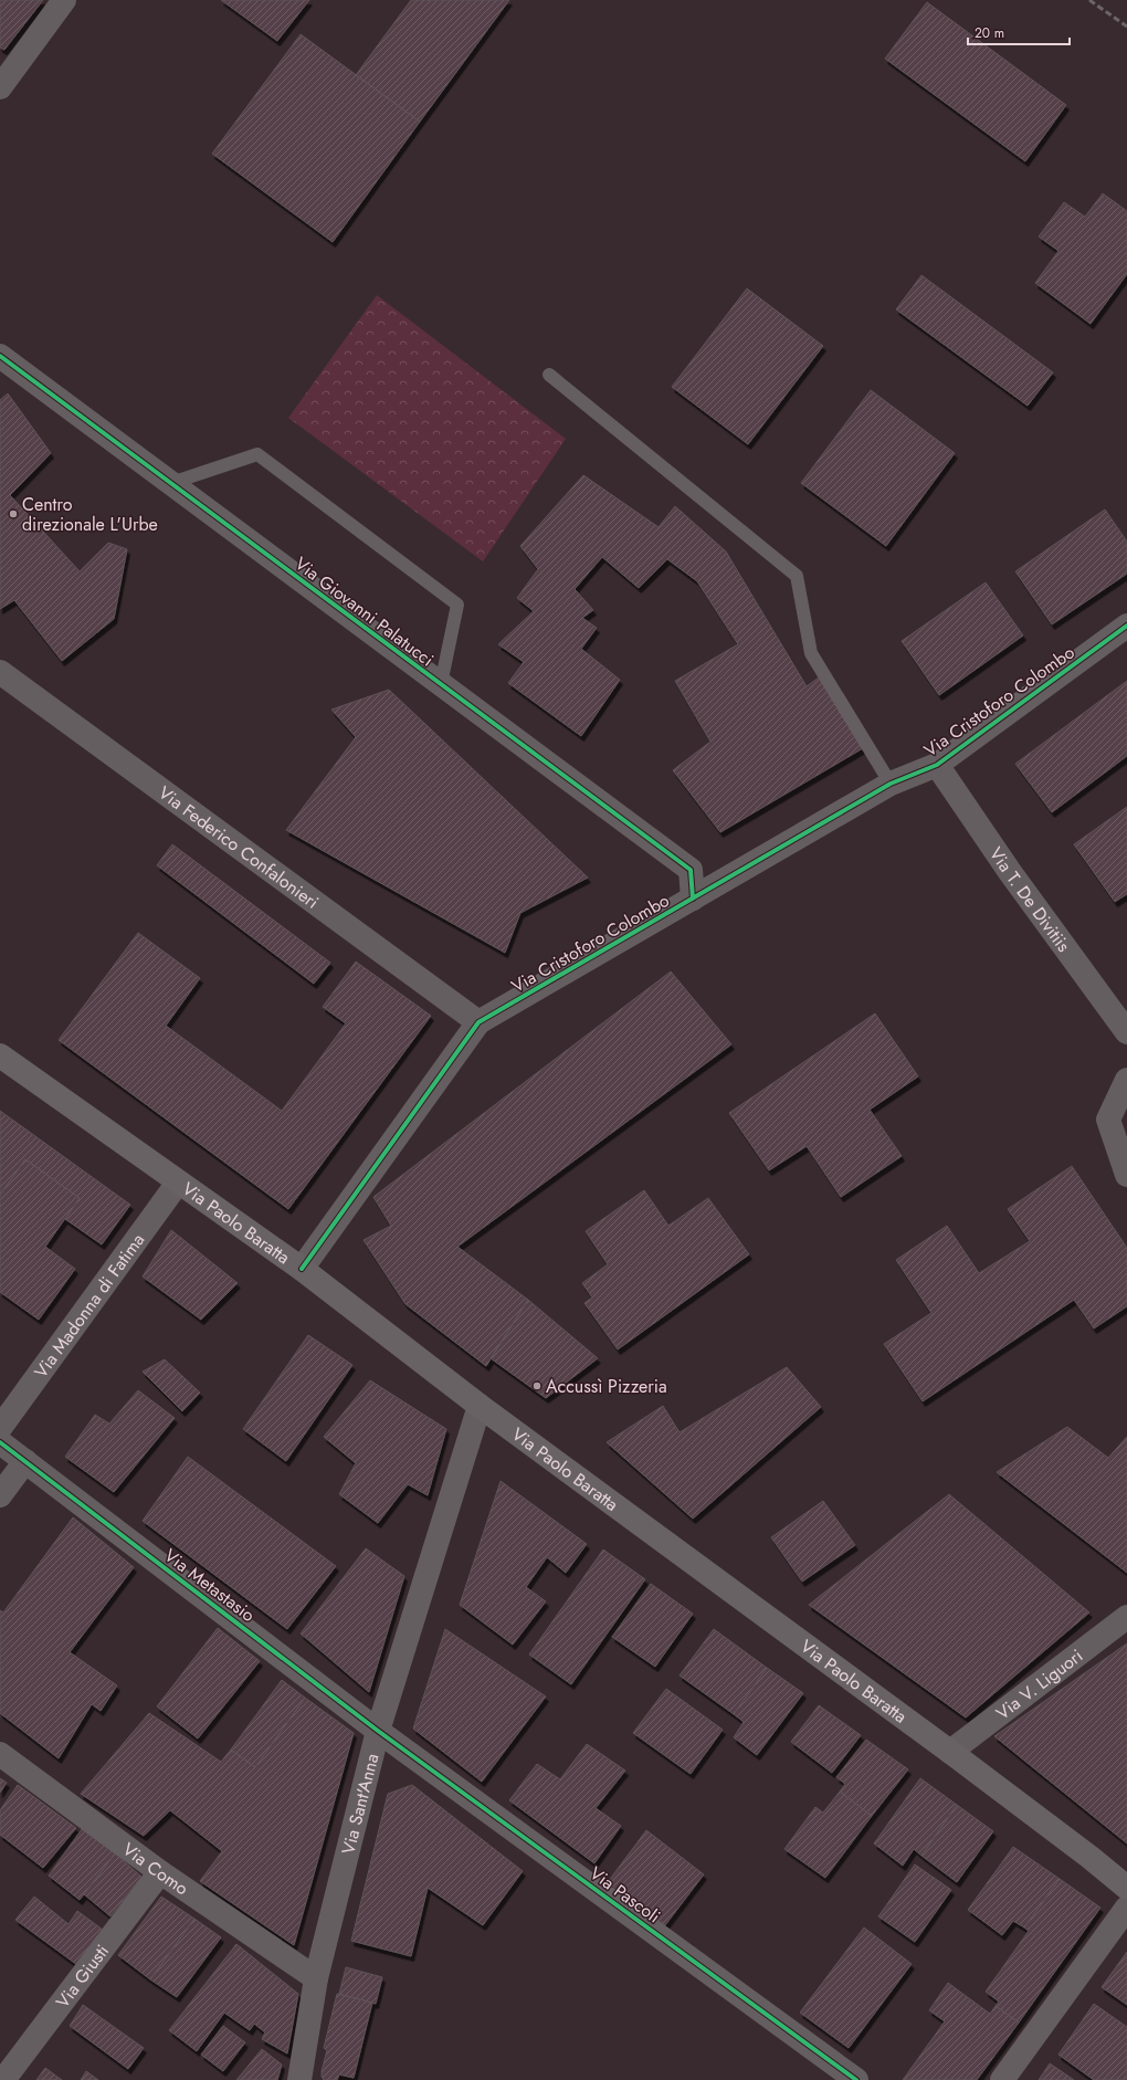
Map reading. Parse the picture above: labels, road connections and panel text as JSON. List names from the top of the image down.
{
  "streets": {
    "main road": ["Via Paolo Baratta"],
    "street": [
      "Via Giovanni Palatucci",
      "Via Cristoforo Colombo",
      "Via Federico Confalonieri",
      "Via T. De Divitiis",
      "Via Madonna di Fatima",
      "Via Metastasio",
      "Via V. Liguori",
      "Via Sant'Anna",
      "Via Como",
      "Via Pascoli",
      "Via Giusti"
    ]
  },
  "crossings": [
    ["Via Giovanni Palatucci", "Via Cristoforo Colombo"],
    ["Via Cristoforo Colombo", "Via Federico Confalonieri"],
    ["Via Cristoforo Colombo", "Via T. De Divitiis"],
    ["Via Cristoforo Colombo", "Via Paolo Baratta"],
    ["Via Paolo Baratta", "Via Madonna di Fatima"],
    ["Via Paolo Baratta", "Via V. Liguori"],
    ["Via Paolo Baratta", "Via Sant'Anna"],
    ["Via Metastasio", "Via Sant'Anna"],
    ["Via Metastasio", "Via Pascoli"],
    ["Via Sant'Anna", "Via Como"],
    ["Via Sant'Anna", "Via Pascoli"],
    ["Via Como", "Via Giusti"]
  ],
  "places": ["Centro direzionale L'Urbe", "Accussì Pizzeria"],
  "scale_bar": "20 m"
}
